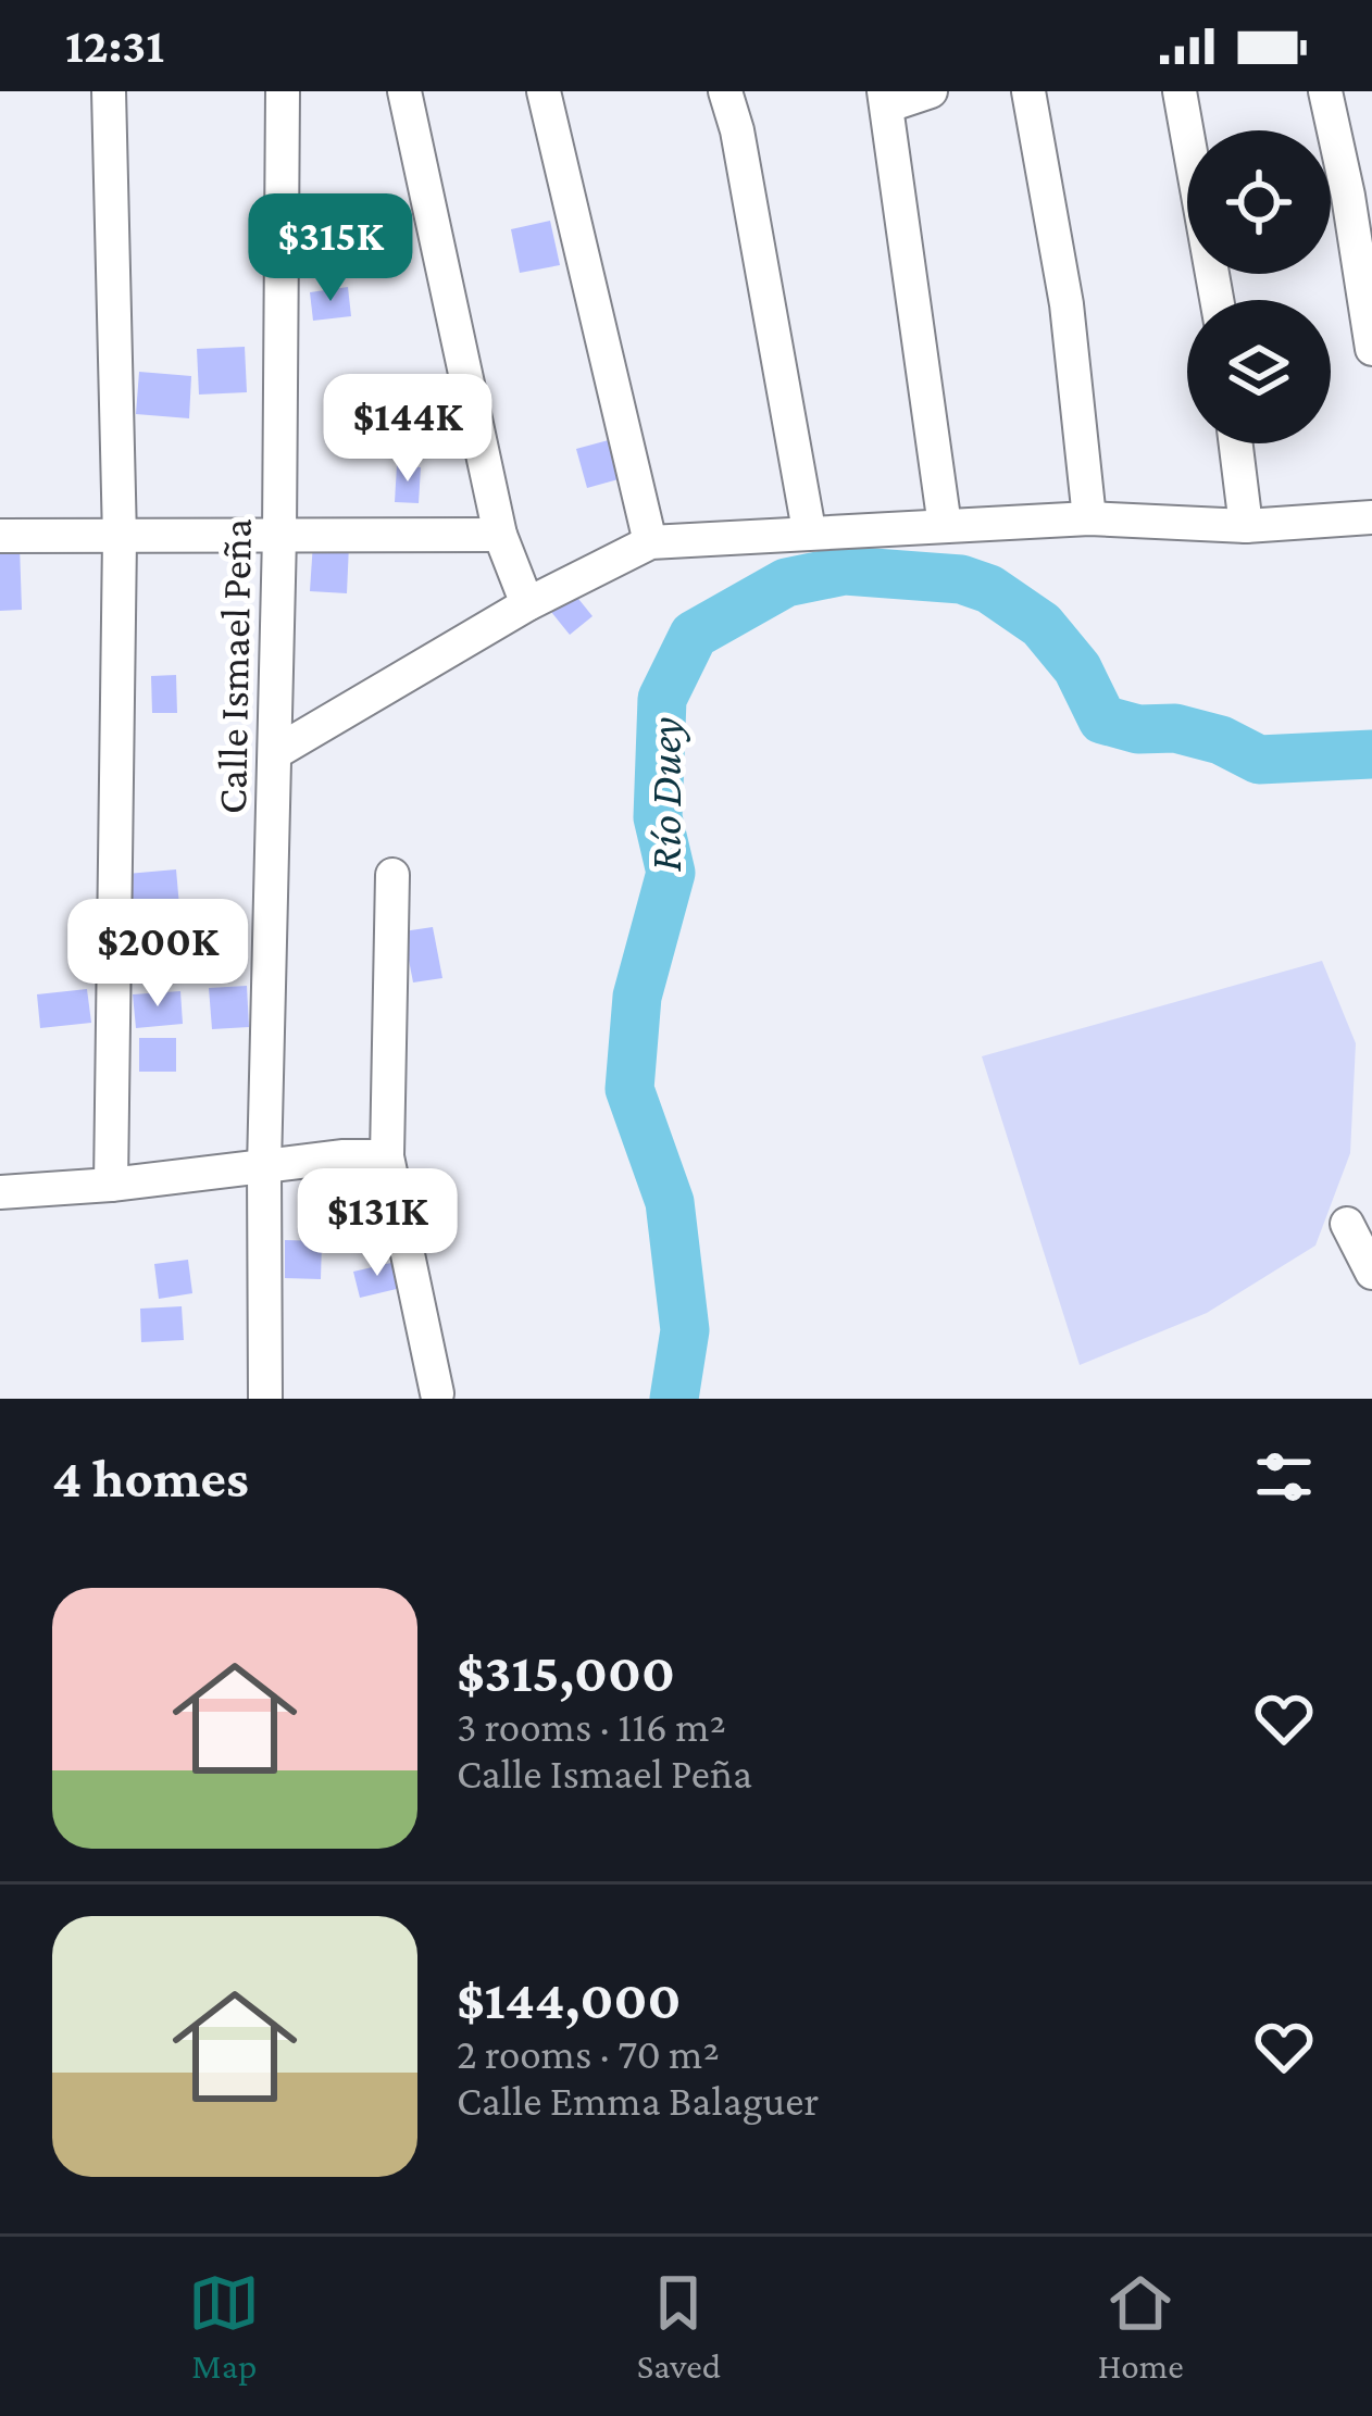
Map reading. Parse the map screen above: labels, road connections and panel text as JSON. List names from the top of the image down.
{
  "streets": {
    "street": ["Calle Ismael Peña"]
  },
  "water": ["Río Duey"],
  "page": {
    "status": "12:31",
    "price": [
      "$315K",
      "$144K",
      "$200K",
      "$131K"
    ],
    "heading": "4 homes",
    "list": [
      {
        "name": "$315,000",
        "note": "3 rooms · 116 m² · Calle Ismael Peña"
      },
      {
        "name": "$144,000",
        "note": "2 rooms · 70 m² · Calle Emma Balaguer"
      }
    ],
    "tabs": ["Map", "Saved", "Home"]
  }
}
